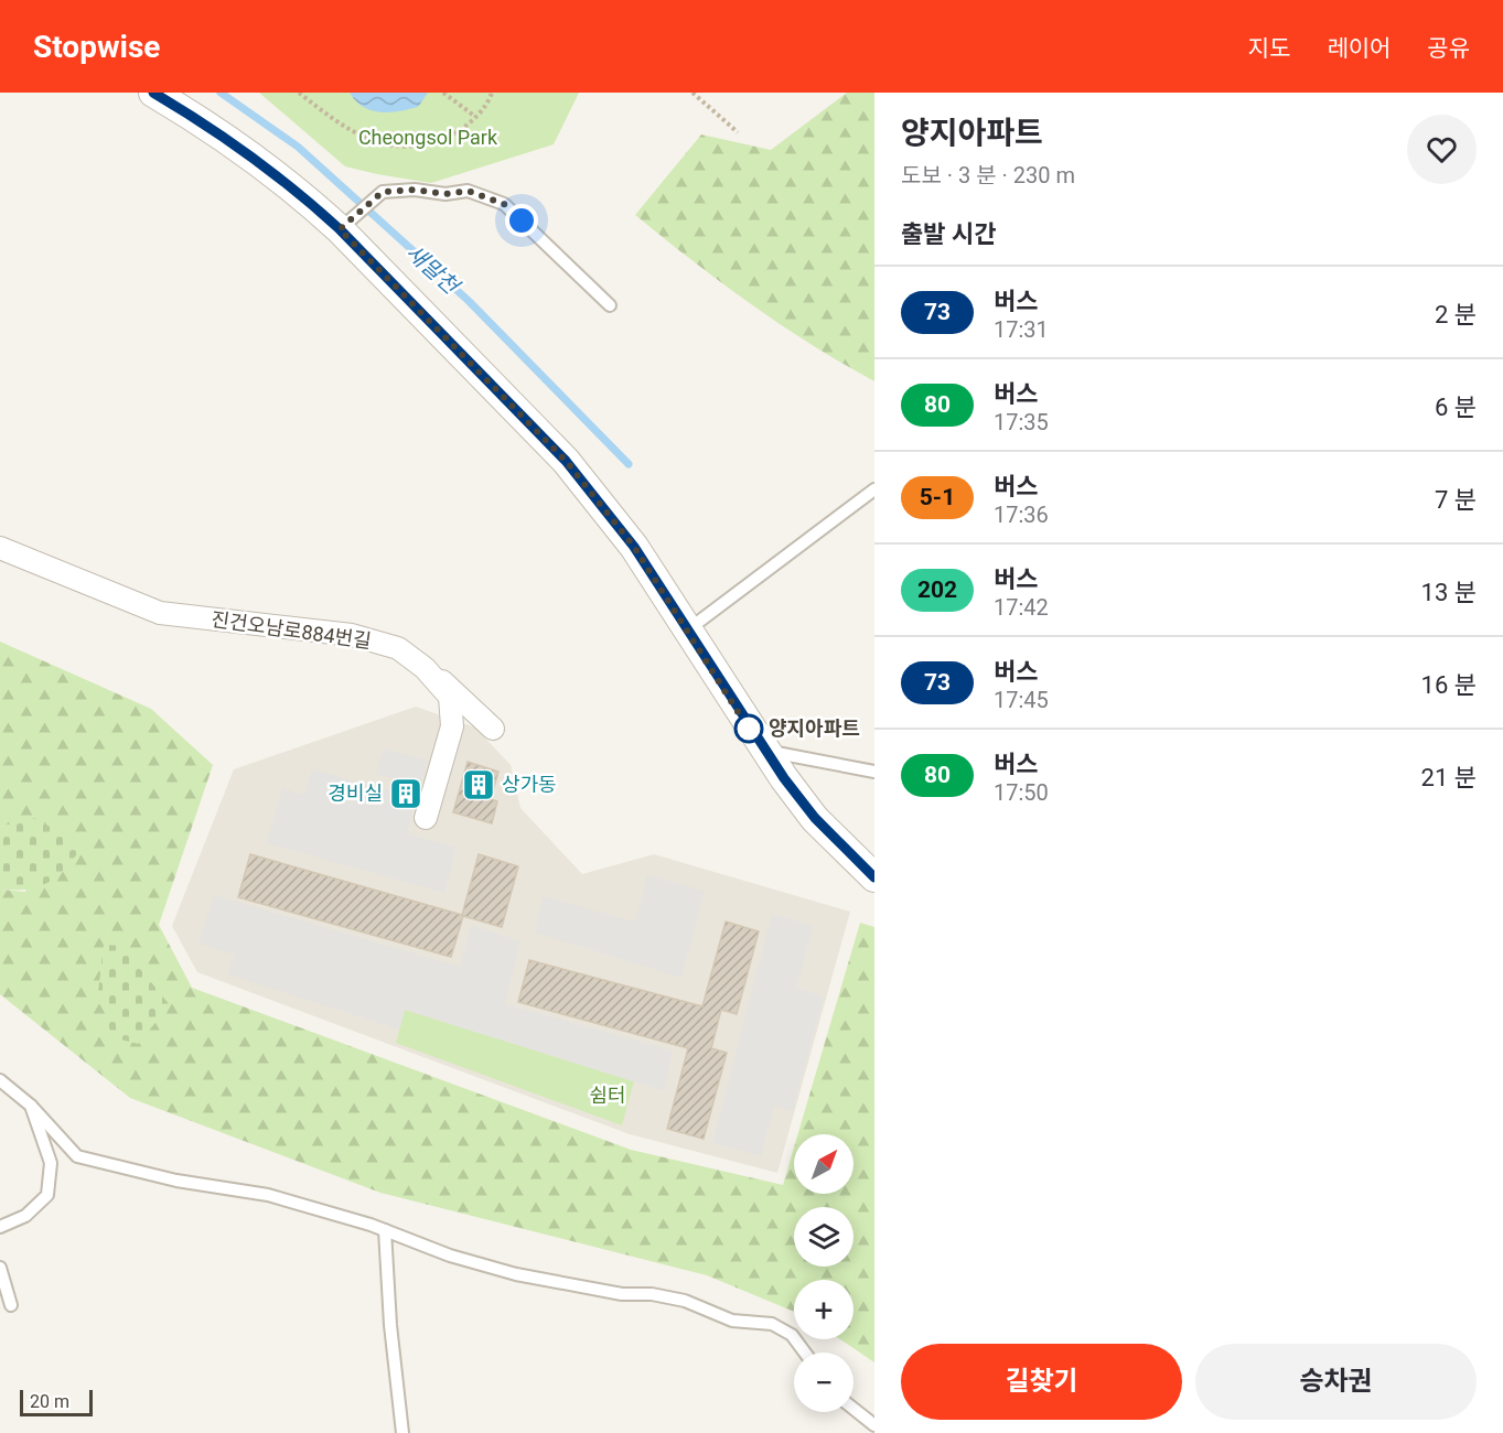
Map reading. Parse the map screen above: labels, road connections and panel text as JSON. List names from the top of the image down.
{
  "streets": {
    "street": ["진건오남로884번길"]
  },
  "water": ["새말천"],
  "parks": ["Cheongsol Park", "쉼터"],
  "places": {
    "other": ["양지아파트"],
    "building": ["상가동", "경비실"]
  },
  "lines": ["bus line 73"],
  "scale_bar": "20 m",
  "north": "top right",
  "page": {
    "header": "Stopwise",
    "nav": ["지도", "레이어", "공유"],
    "heading": [
      ["양지아파트", "도보 · 3 분 · 230 m"],
      "출발 시간"
    ],
    "list": [
      {
        "mark": "73",
        "name": "버스",
        "note": "17:31",
        "value": "2 분"
      },
      {
        "mark": "80",
        "name": "버스",
        "note": "17:35",
        "value": "6 분"
      },
      {
        "mark": "5-1",
        "name": "버스",
        "note": "17:36",
        "value": "7 분"
      },
      {
        "mark": "202",
        "name": "버스",
        "note": "17:42",
        "value": "13 분"
      },
      {
        "mark": "73",
        "name": "버스",
        "note": "17:45",
        "value": "16 분"
      },
      {
        "mark": "80",
        "name": "버스",
        "note": "17:50",
        "value": "21 분"
      }
    ],
    "map_buttons": ["+", "−"],
    "buttons": ["길찾기", "승차권"],
    "scale": "20 m"
  }
}
